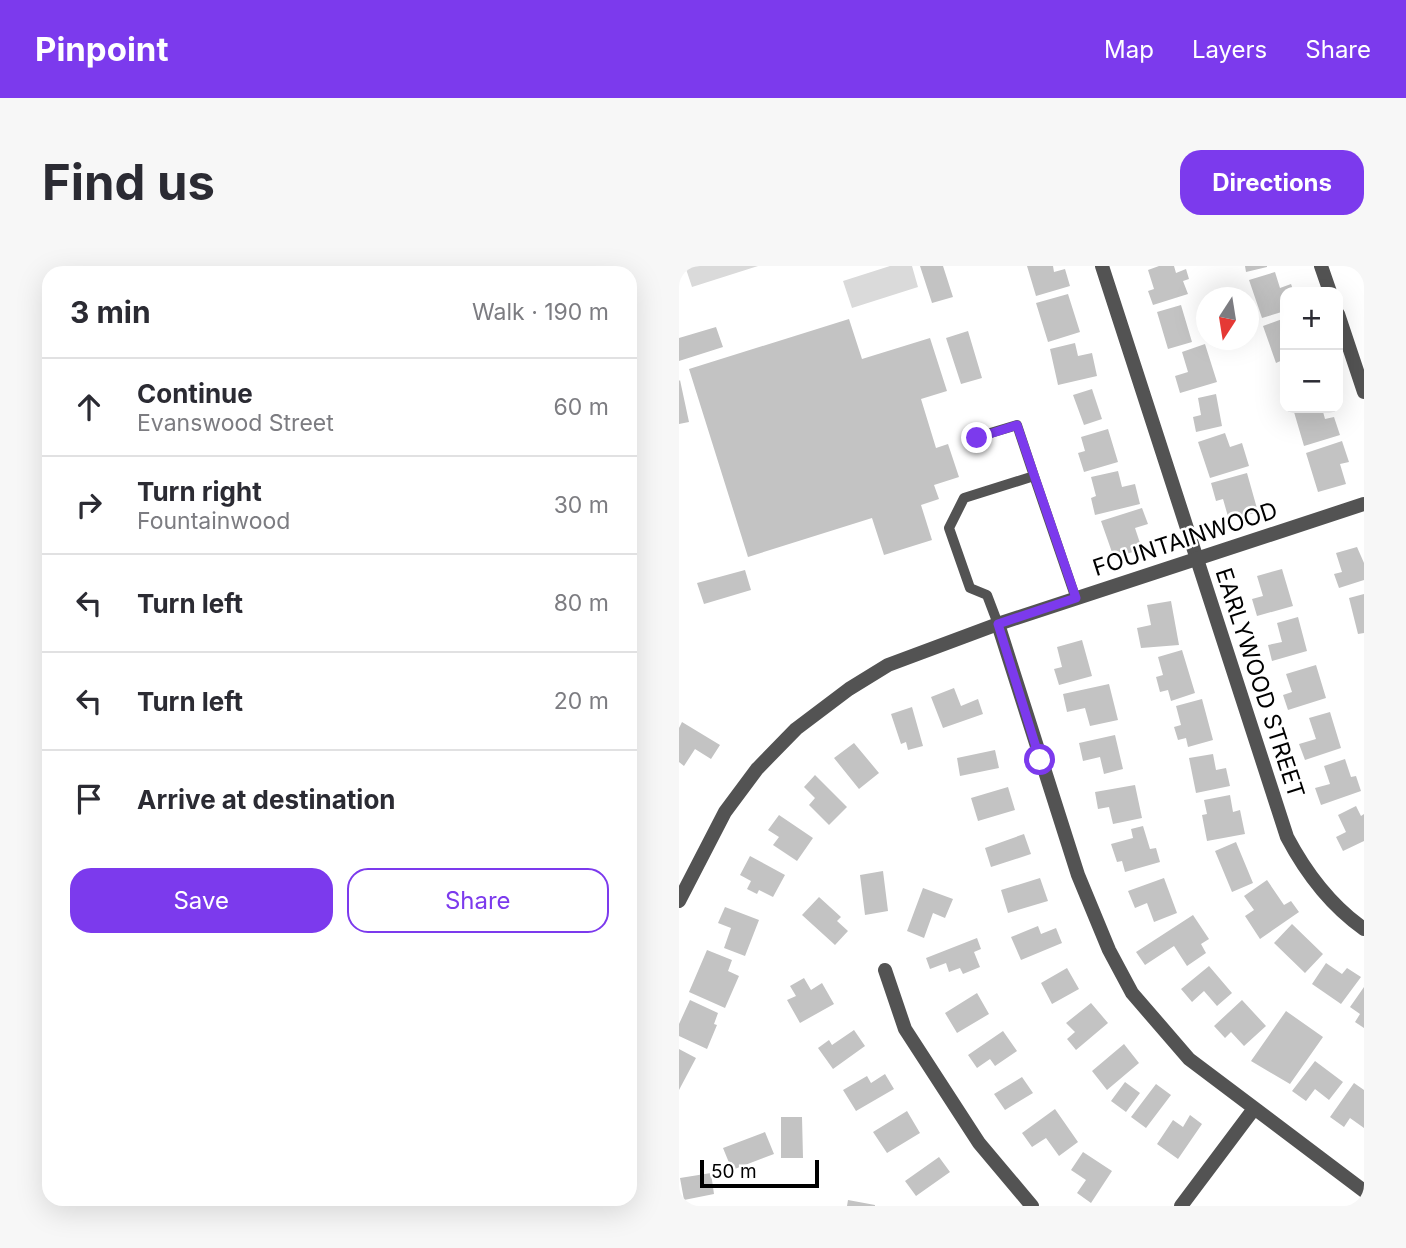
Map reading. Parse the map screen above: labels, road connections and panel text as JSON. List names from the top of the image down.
{
  "streets": {
    "street": ["FOUNTAINWOOD", "EARLYWOOD STREET"]
  },
  "crossings": [
    ["FOUNTAINWOOD", "EARLYWOOD STREET"]
  ],
  "scale_bar": "50 m",
  "north": "bottom",
  "page": {
    "header": "Pinpoint",
    "nav": ["Map", "Layers", "Share"],
    "buttons": [
      "Directions",
      ["Save", "Share"]
    ],
    "title": "Find us",
    "heading": ["3 min", "Walk · 190 m"],
    "map_buttons": ["+", "−"],
    "list": [
      ["Continue", "Evanswood Street", "60 m"],
      ["Turn right", "Fountainwood", "30 m"],
      ["Turn left", "80 m"],
      ["Turn left", "20 m"],
      "Arrive at destination"
    ],
    "scale": "50 m"
  }
}
